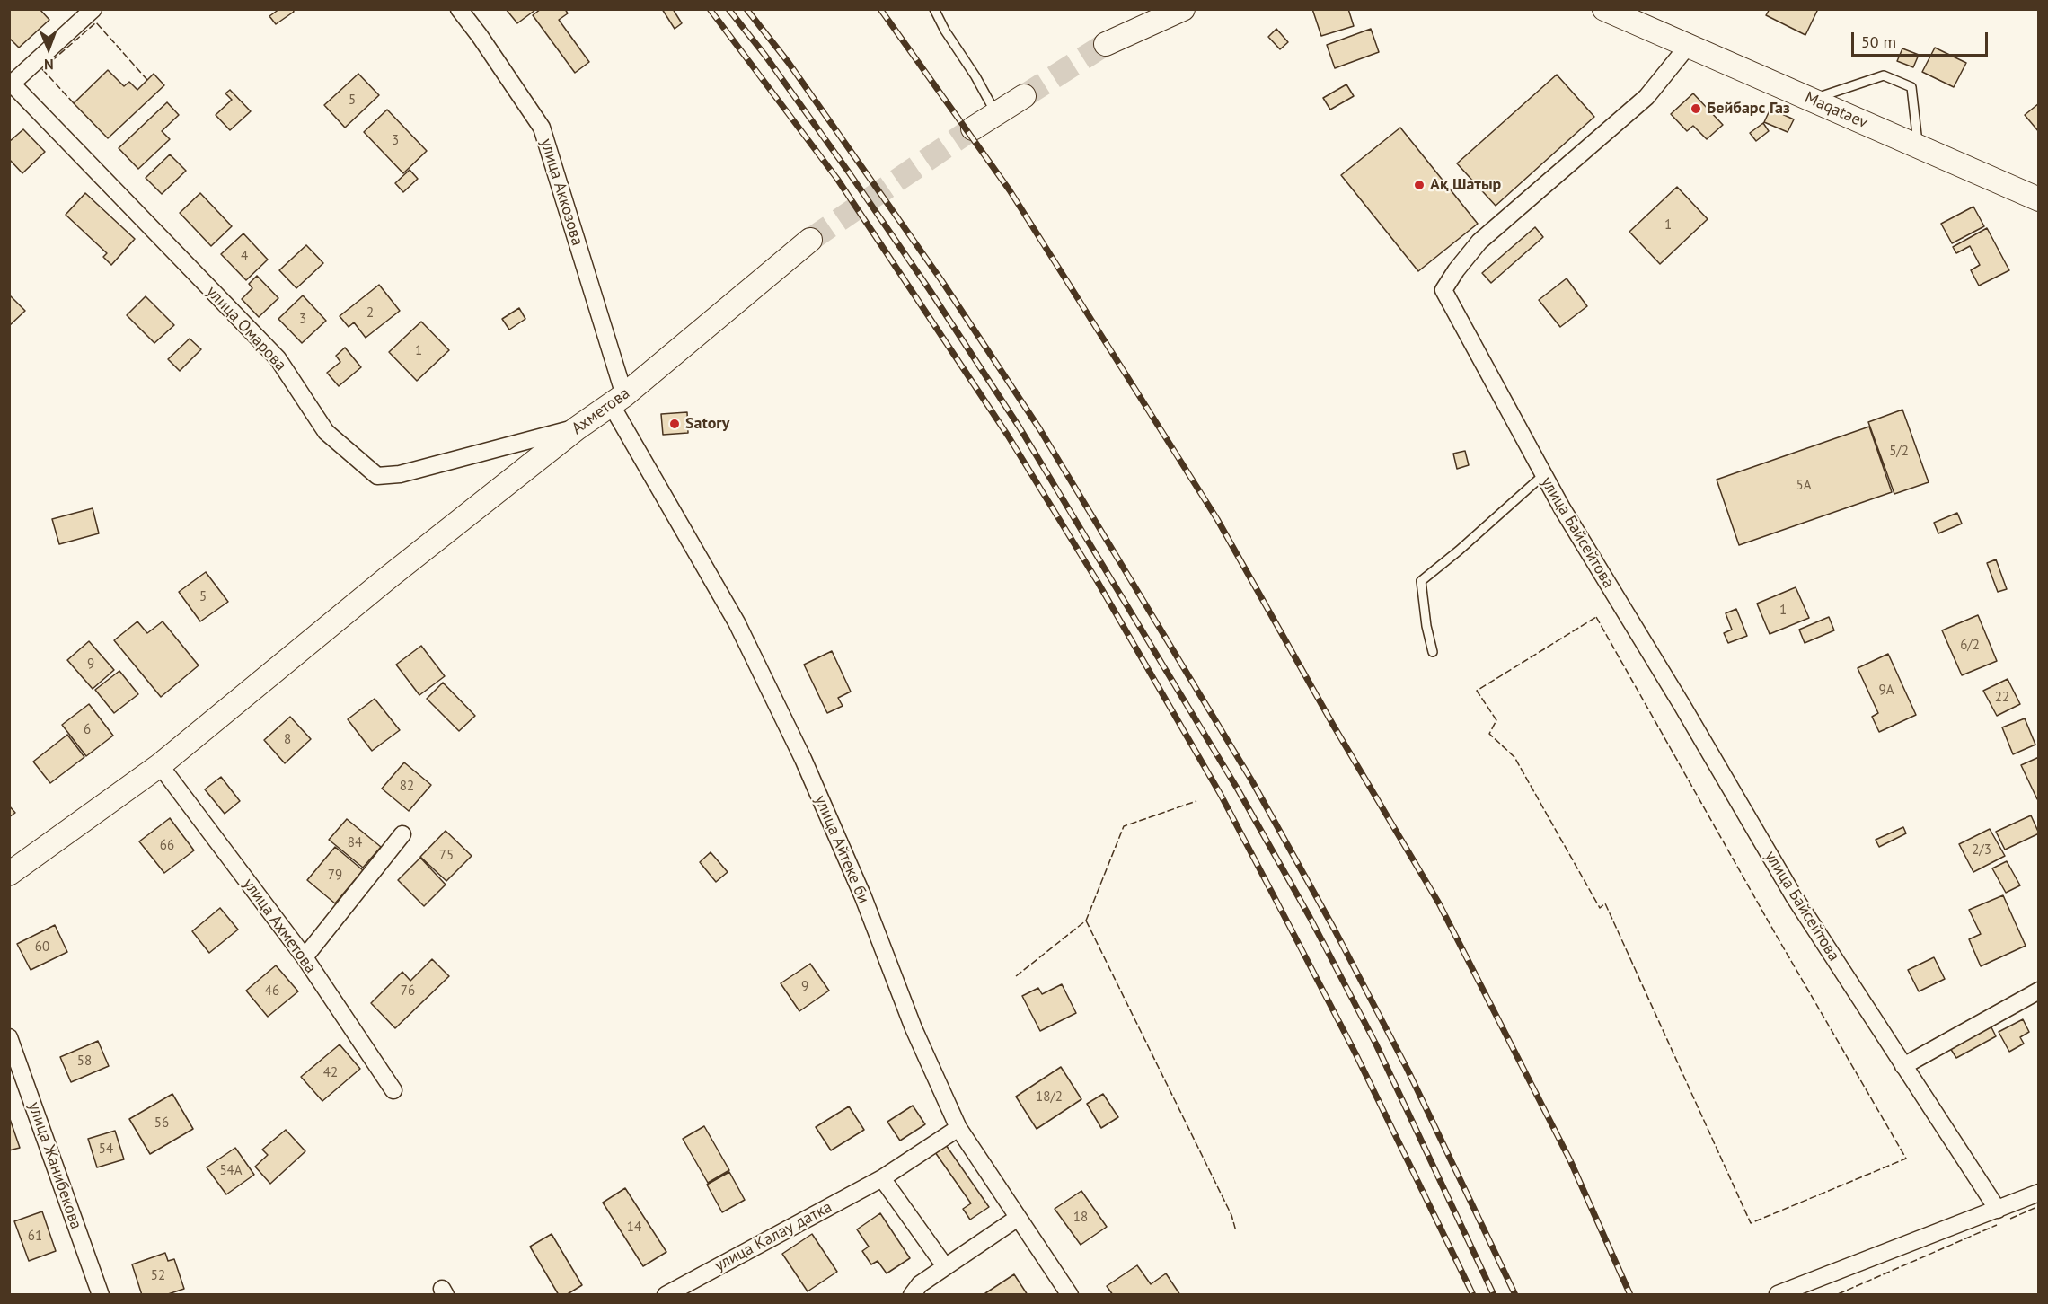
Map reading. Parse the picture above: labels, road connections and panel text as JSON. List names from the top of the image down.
{
  "streets": {
    "main road": ["Maqataev", "Ахметова"],
    "street": [
      "улица Аккозова",
      "улица Омарова",
      "улица Байсейтова",
      "улица Айтеке би",
      "улица Ахметова",
      "улица Жанибекова",
      "улица Калау датка"
    ]
  },
  "crossings": [
    ["Maqataev", "улица Байсейтова"],
    ["улица Аккозова", "Ахметова"],
    ["улица Аккозова", "улица Айтеке би"],
    ["улица Омарова", "Ахметова"],
    ["Ахметова", "улица Айтеке би"],
    ["Ахметова", "улица Ахметова"],
    ["улица Айтеке би", "улица Калау датка"]
  ],
  "places": ["Бейбарс Газ", "Ақ Шатыр", "Satory"],
  "house_numbers": [
    "5",
    "3",
    "1",
    "4",
    "2",
    "3",
    "1",
    "5/2",
    "5А",
    "5",
    "1",
    "6/2",
    "9",
    "9А",
    "22",
    "6",
    "8",
    "82",
    "84",
    "66",
    "2/3",
    "75",
    "79",
    "60",
    "9",
    "46",
    "76",
    "58",
    "42",
    "18/2",
    "56",
    "54",
    "54А",
    "18",
    "14",
    "61",
    "52"
  ],
  "scale_bar": "50 m",
  "north": "bottom"
}
